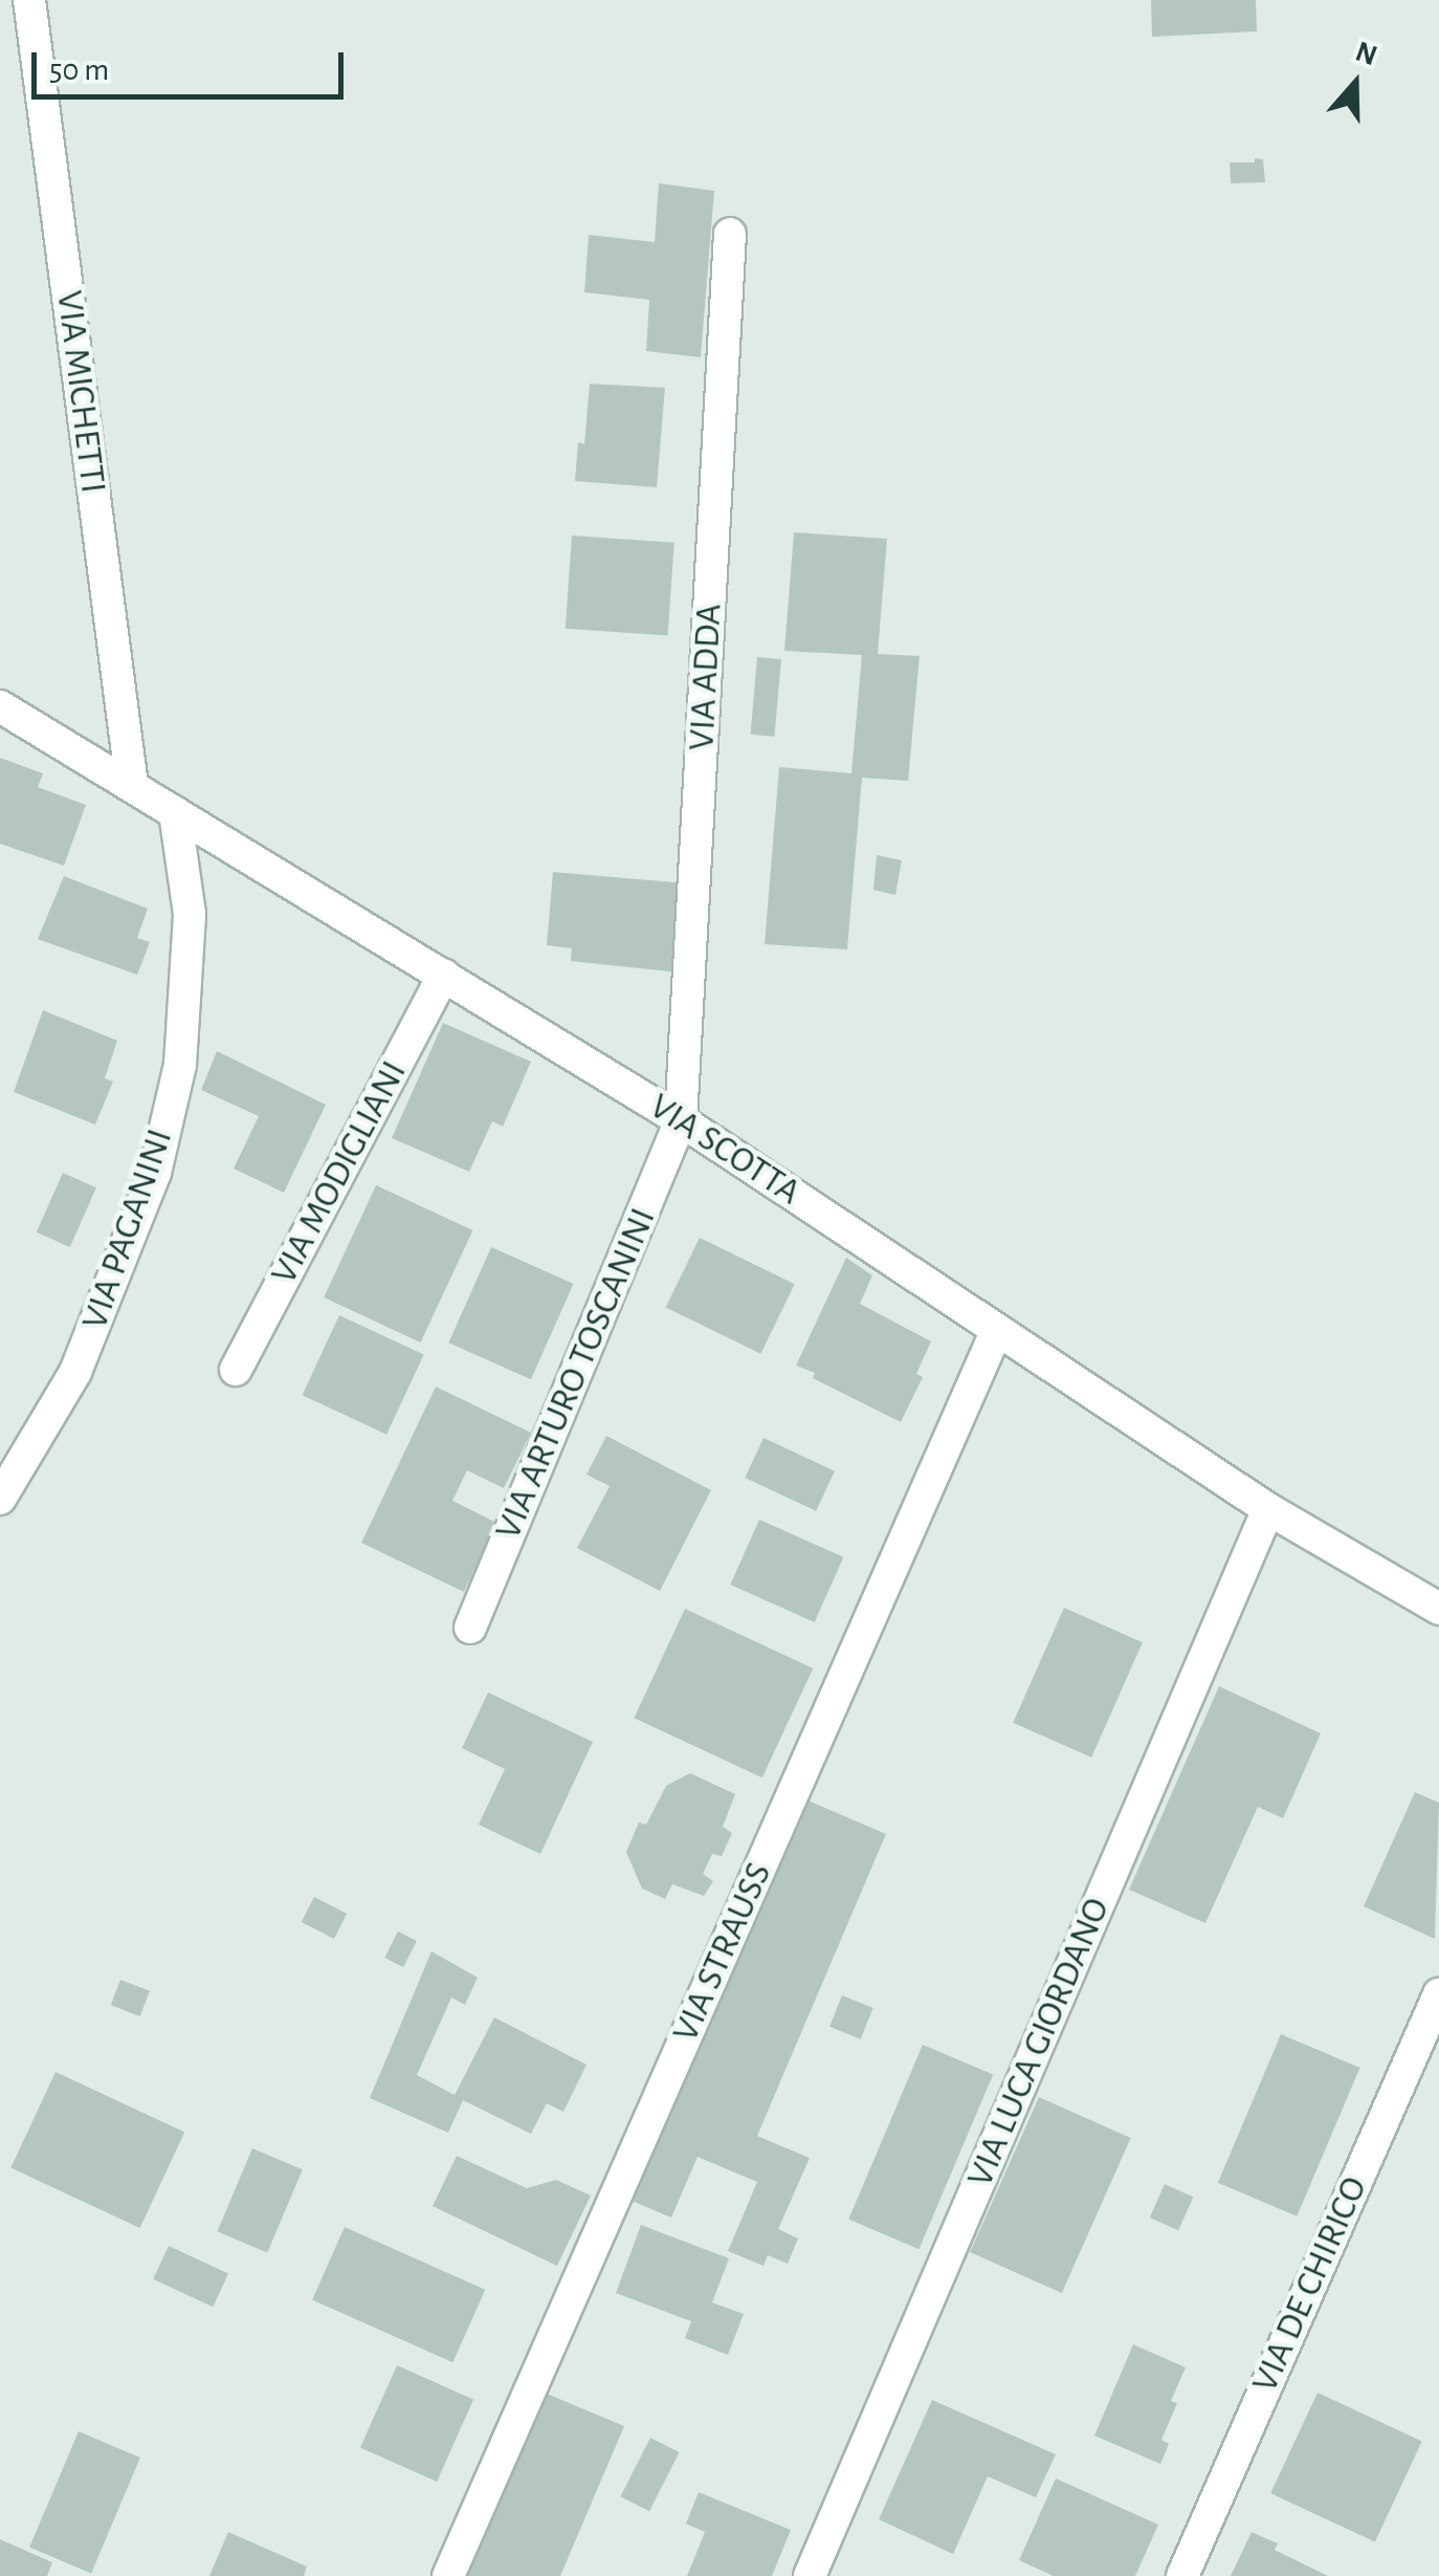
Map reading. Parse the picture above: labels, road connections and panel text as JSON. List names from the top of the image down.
{
  "streets": {
    "street": [
      "VIA MICHETTI",
      "VIA ADDA",
      "VIA SCOTTA",
      "VIA MODIGLIANI",
      "VIA PAGANINI",
      "VIA ARTURO TOSCANINI",
      "VIA STRAUSS",
      "VIA LUCA GIORDANO",
      "VIA DE CHIRICO"
    ]
  },
  "crossings": [
    ["VIA MICHETTI", "VIA SCOTTA"],
    ["VIA ADDA", "VIA SCOTTA"],
    ["VIA ADDA", "VIA ARTURO TOSCANINI"],
    ["VIA SCOTTA", "VIA MODIGLIANI"],
    ["VIA SCOTTA", "VIA PAGANINI"],
    ["VIA SCOTTA", "VIA ARTURO TOSCANINI"],
    ["VIA SCOTTA", "VIA STRAUSS"],
    ["VIA SCOTTA", "VIA LUCA GIORDANO"]
  ],
  "scale_bar": "50 m",
  "north": "top"
}
